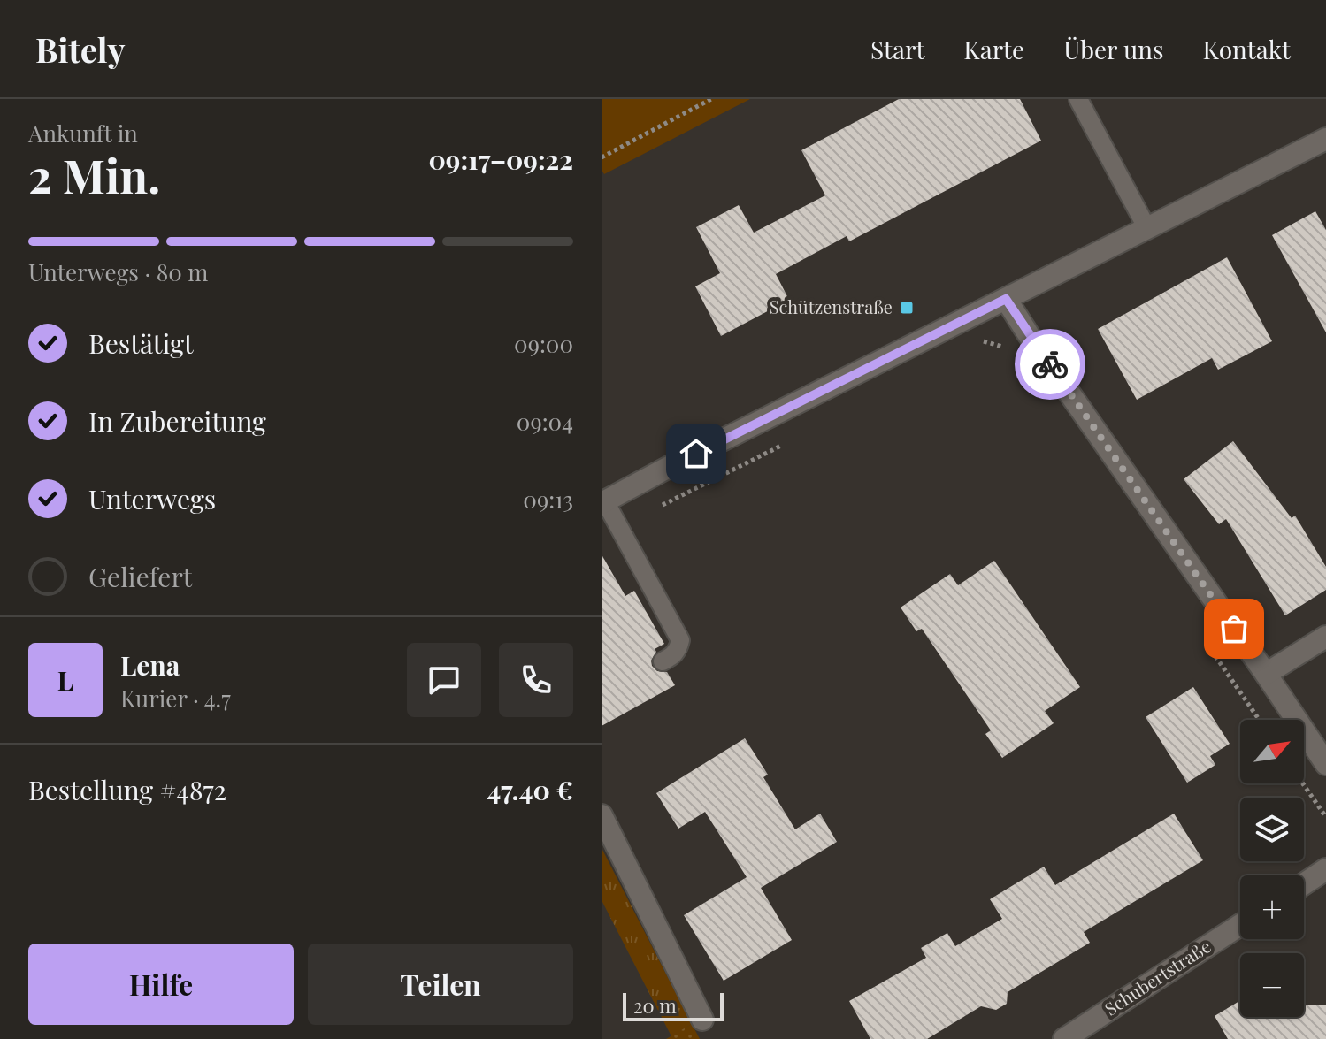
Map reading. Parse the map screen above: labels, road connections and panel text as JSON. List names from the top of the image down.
{
  "streets": {
    "street": ["Schubertstraße"]
  },
  "places": {
    "transit": ["Schützenstraße"]
  },
  "scale_bar": "20 m",
  "north": "top right",
  "page": {
    "header": "Bitely",
    "nav": [
      "Start",
      "Karte",
      "Über uns",
      "Kontakt"
    ],
    "heading": ["2 Min.", "Ankunft in", "09:17–09:22"],
    "panel": [
      "Lena",
      "Kurier · 4.7",
      "Bestellung #4872",
      "47.40 €"
    ],
    "bar": "Unterwegs · 80 m",
    "list": [
      ["Bestätigt", "09:00"],
      ["In Zubereitung", "09:04"],
      ["Unterwegs", "09:13"],
      "Geliefert"
    ],
    "round": "L",
    "map_buttons": ["+", "−"],
    "buttons": ["Hilfe", "Teilen"],
    "scale": "20 m"
  }
}
